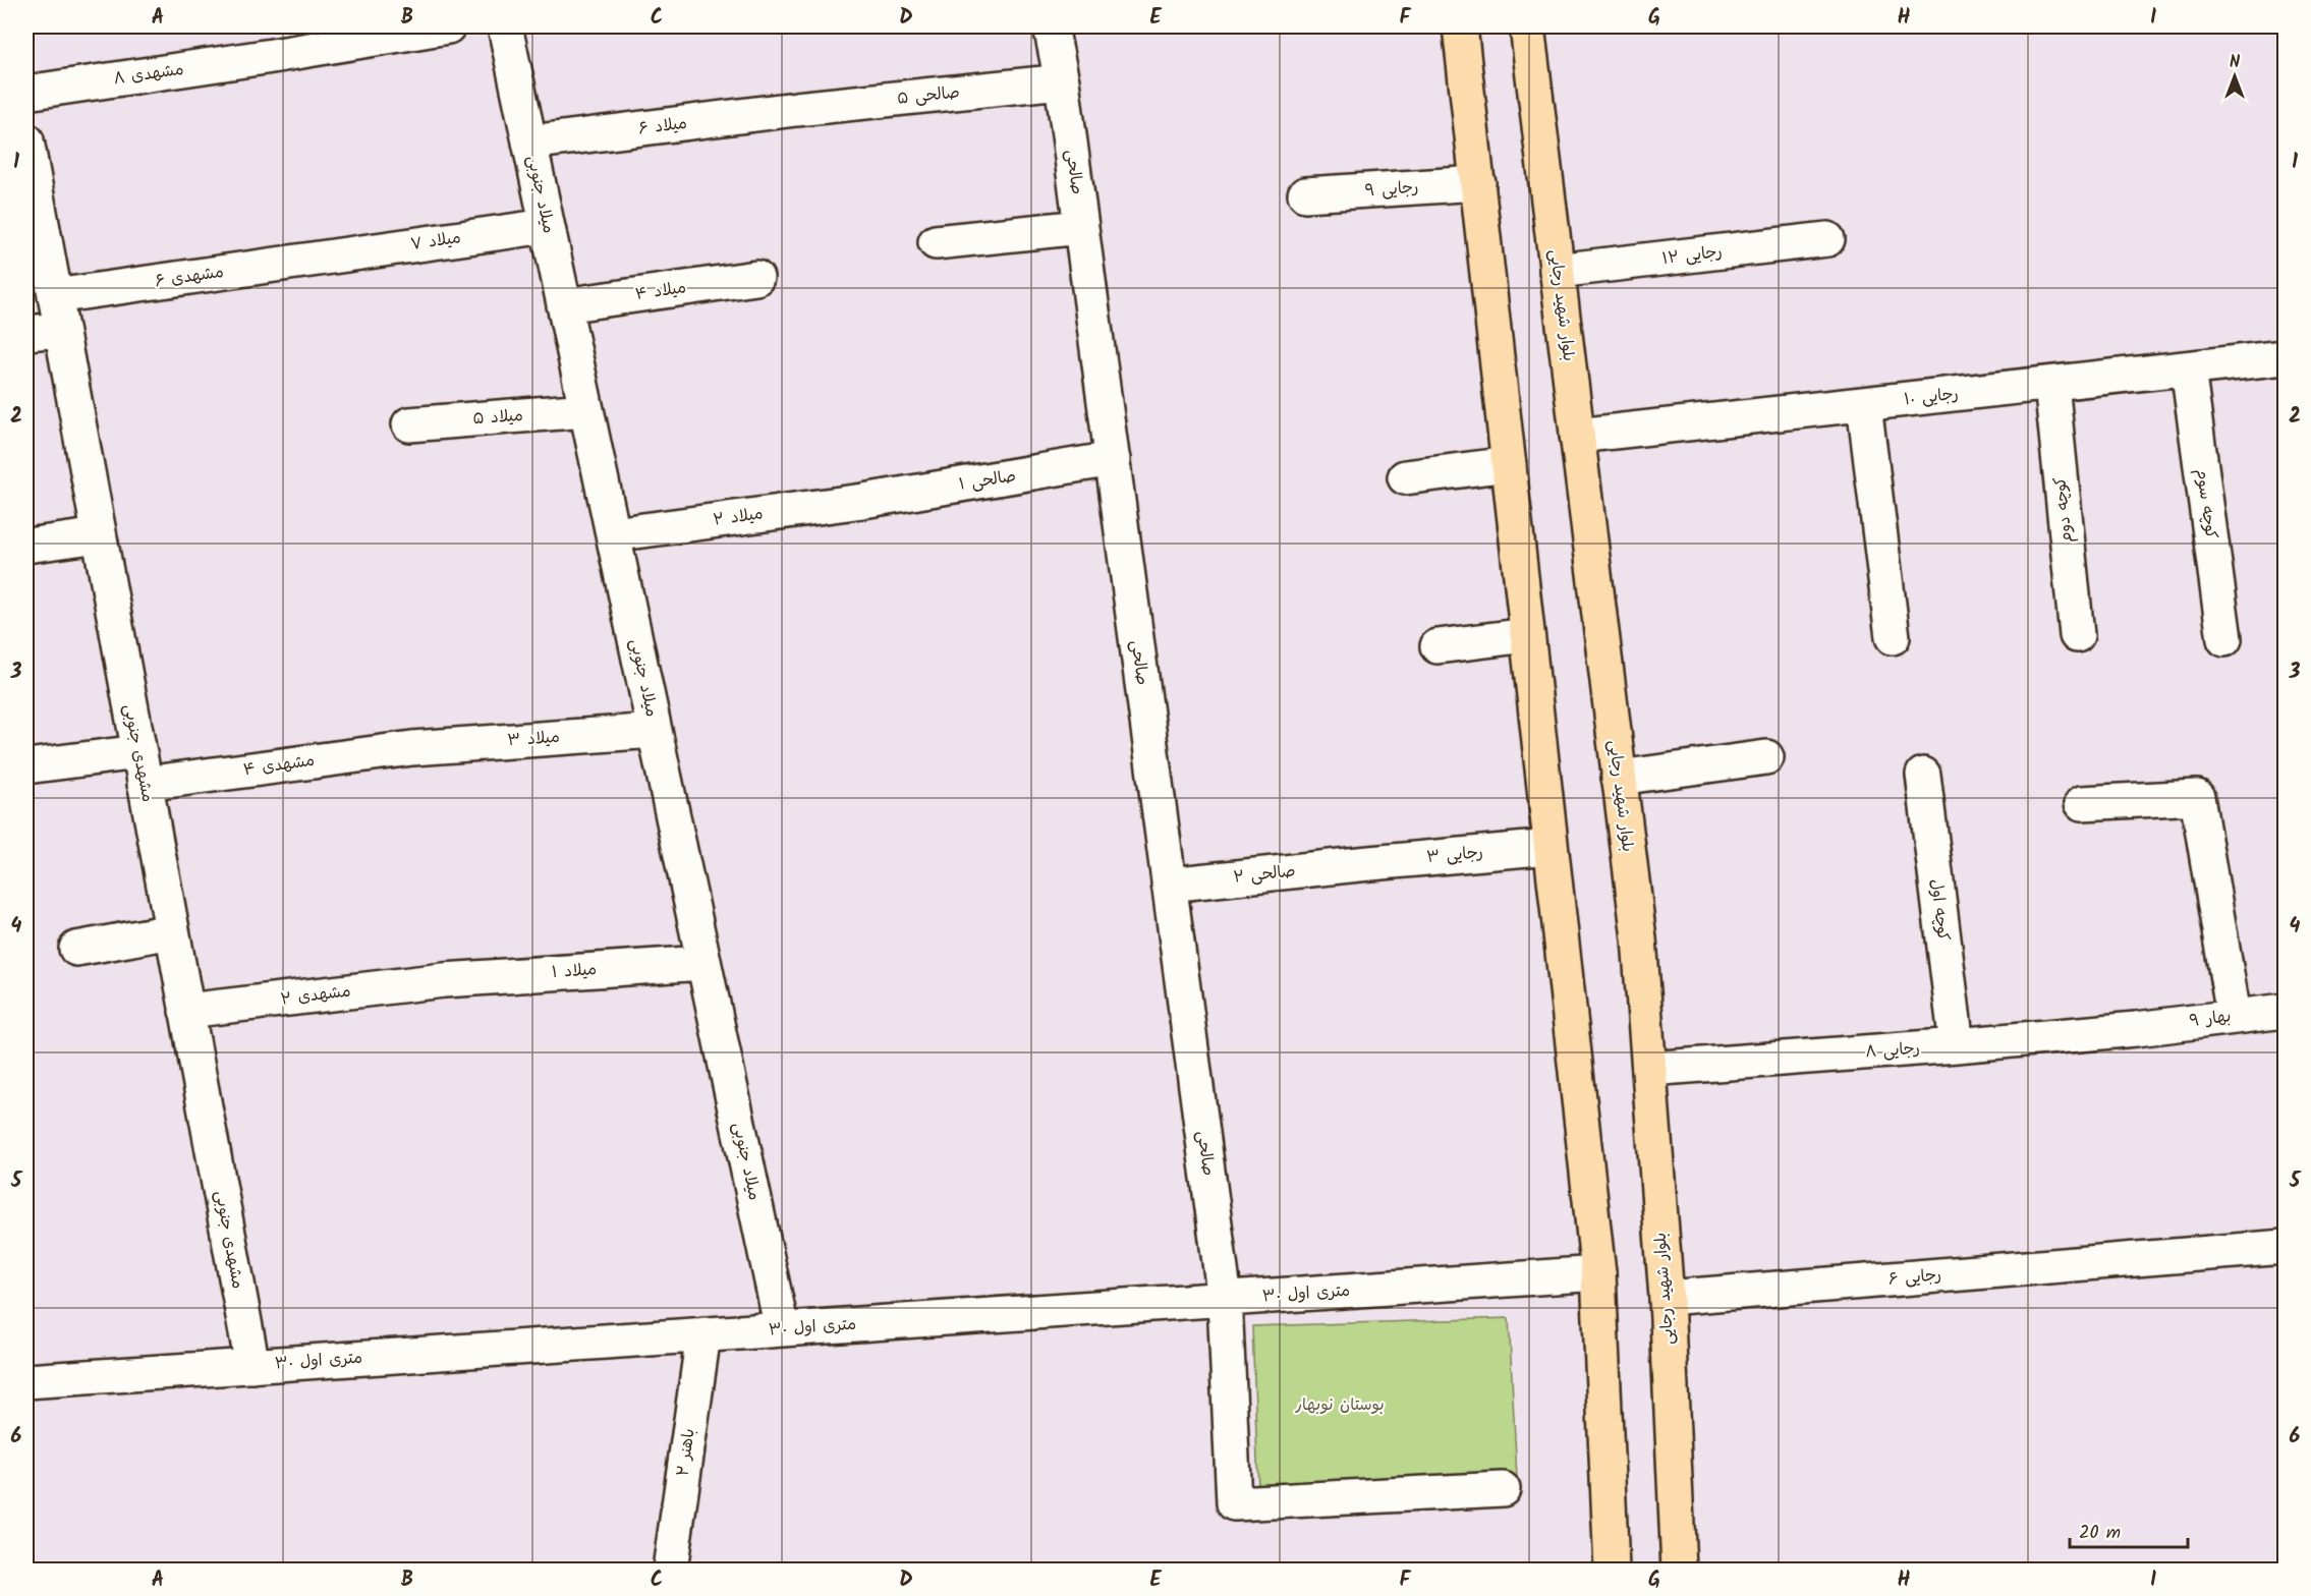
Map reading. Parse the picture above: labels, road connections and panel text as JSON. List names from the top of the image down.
{
  "streets": {
    "main road": ["بلوار شهید رجایی"],
    "street": [
      "مشهدی ۸",
      "صالحی ۵",
      "میلاد ۶",
      "صالحی",
      "رجایی ۹",
      "میلاد جنوبی",
      "میلاد ۷",
      "رجایی ۱۲",
      "مشهدی ۶",
      "میلاد ۴",
      "رجایی ۱۰",
      "میلاد ۵",
      "صالحی ۱",
      "کوچه سوم",
      "کوچه دوم",
      "میلاد ۲",
      "میلاد ۳",
      "مشهدی جنوبی",
      "مشهدی ۴",
      "رجایی ۳",
      "صالحی ۲",
      "کوچه اول",
      "میلاد ۱",
      "مشهدی ۲",
      "بهار ۹",
      "رجایی ۸",
      "رجایی ۶",
      "۳۰ متری اول",
      "باهنر ۲"
    ]
  },
  "crossings": [
    ["صالحی ۵", "میلاد ۶"],
    ["صالحی ۵", "صالحی"],
    ["میلاد ۶", "میلاد جنوبی"],
    ["صالحی", "صالحی ۱"],
    ["صالحی", "صالحی ۲"],
    ["صالحی", "۳۰ متری اول"],
    ["میلاد جنوبی", "میلاد ۷"],
    ["میلاد جنوبی", "میلاد ۴"],
    ["میلاد جنوبی", "میلاد ۵"],
    ["میلاد جنوبی", "میلاد ۲"],
    ["میلاد جنوبی", "میلاد ۳"],
    ["میلاد جنوبی", "میلاد ۱"],
    ["میلاد جنوبی", "۳۰ متری اول"],
    ["میلاد ۷", "مشهدی ۶"],
    ["رجایی ۱۲", "بلوار شهید رجایی"],
    ["مشهدی ۶", "مشهدی جنوبی"],
    ["بلوار شهید رجایی", "رجایی ۱۰"],
    ["بلوار شهید رجایی", "رجایی ۸"],
    ["بلوار شهید رجایی", "رجایی ۶"],
    ["رجایی ۱۰", "کوچه سوم"],
    ["رجایی ۱۰", "کوچه دوم"],
    ["صالحی ۱", "میلاد ۲"],
    ["میلاد ۳", "مشهدی ۴"],
    ["مشهدی جنوبی", "مشهدی ۴"],
    ["مشهدی جنوبی", "مشهدی ۲"],
    ["مشهدی جنوبی", "۳۰ متری اول"],
    ["رجایی ۳", "صالحی ۲"],
    ["کوچه اول", "رجایی ۸"],
    ["میلاد ۱", "مشهدی ۲"],
    ["بهار ۹", "رجایی ۸"],
    ["۳۰ متری اول", "باهنر ۲"]
  ],
  "parks": ["بوستان نوبهار"],
  "scale_bar": "20 m",
  "north": "top",
  "grid": {
    "columns": [
      "A",
      "B",
      "C",
      "D",
      "E",
      "F",
      "G",
      "H",
      "I"
    ],
    "rows": [
      "1",
      "2",
      "3",
      "4",
      "5",
      "6"
    ]
  }
}
